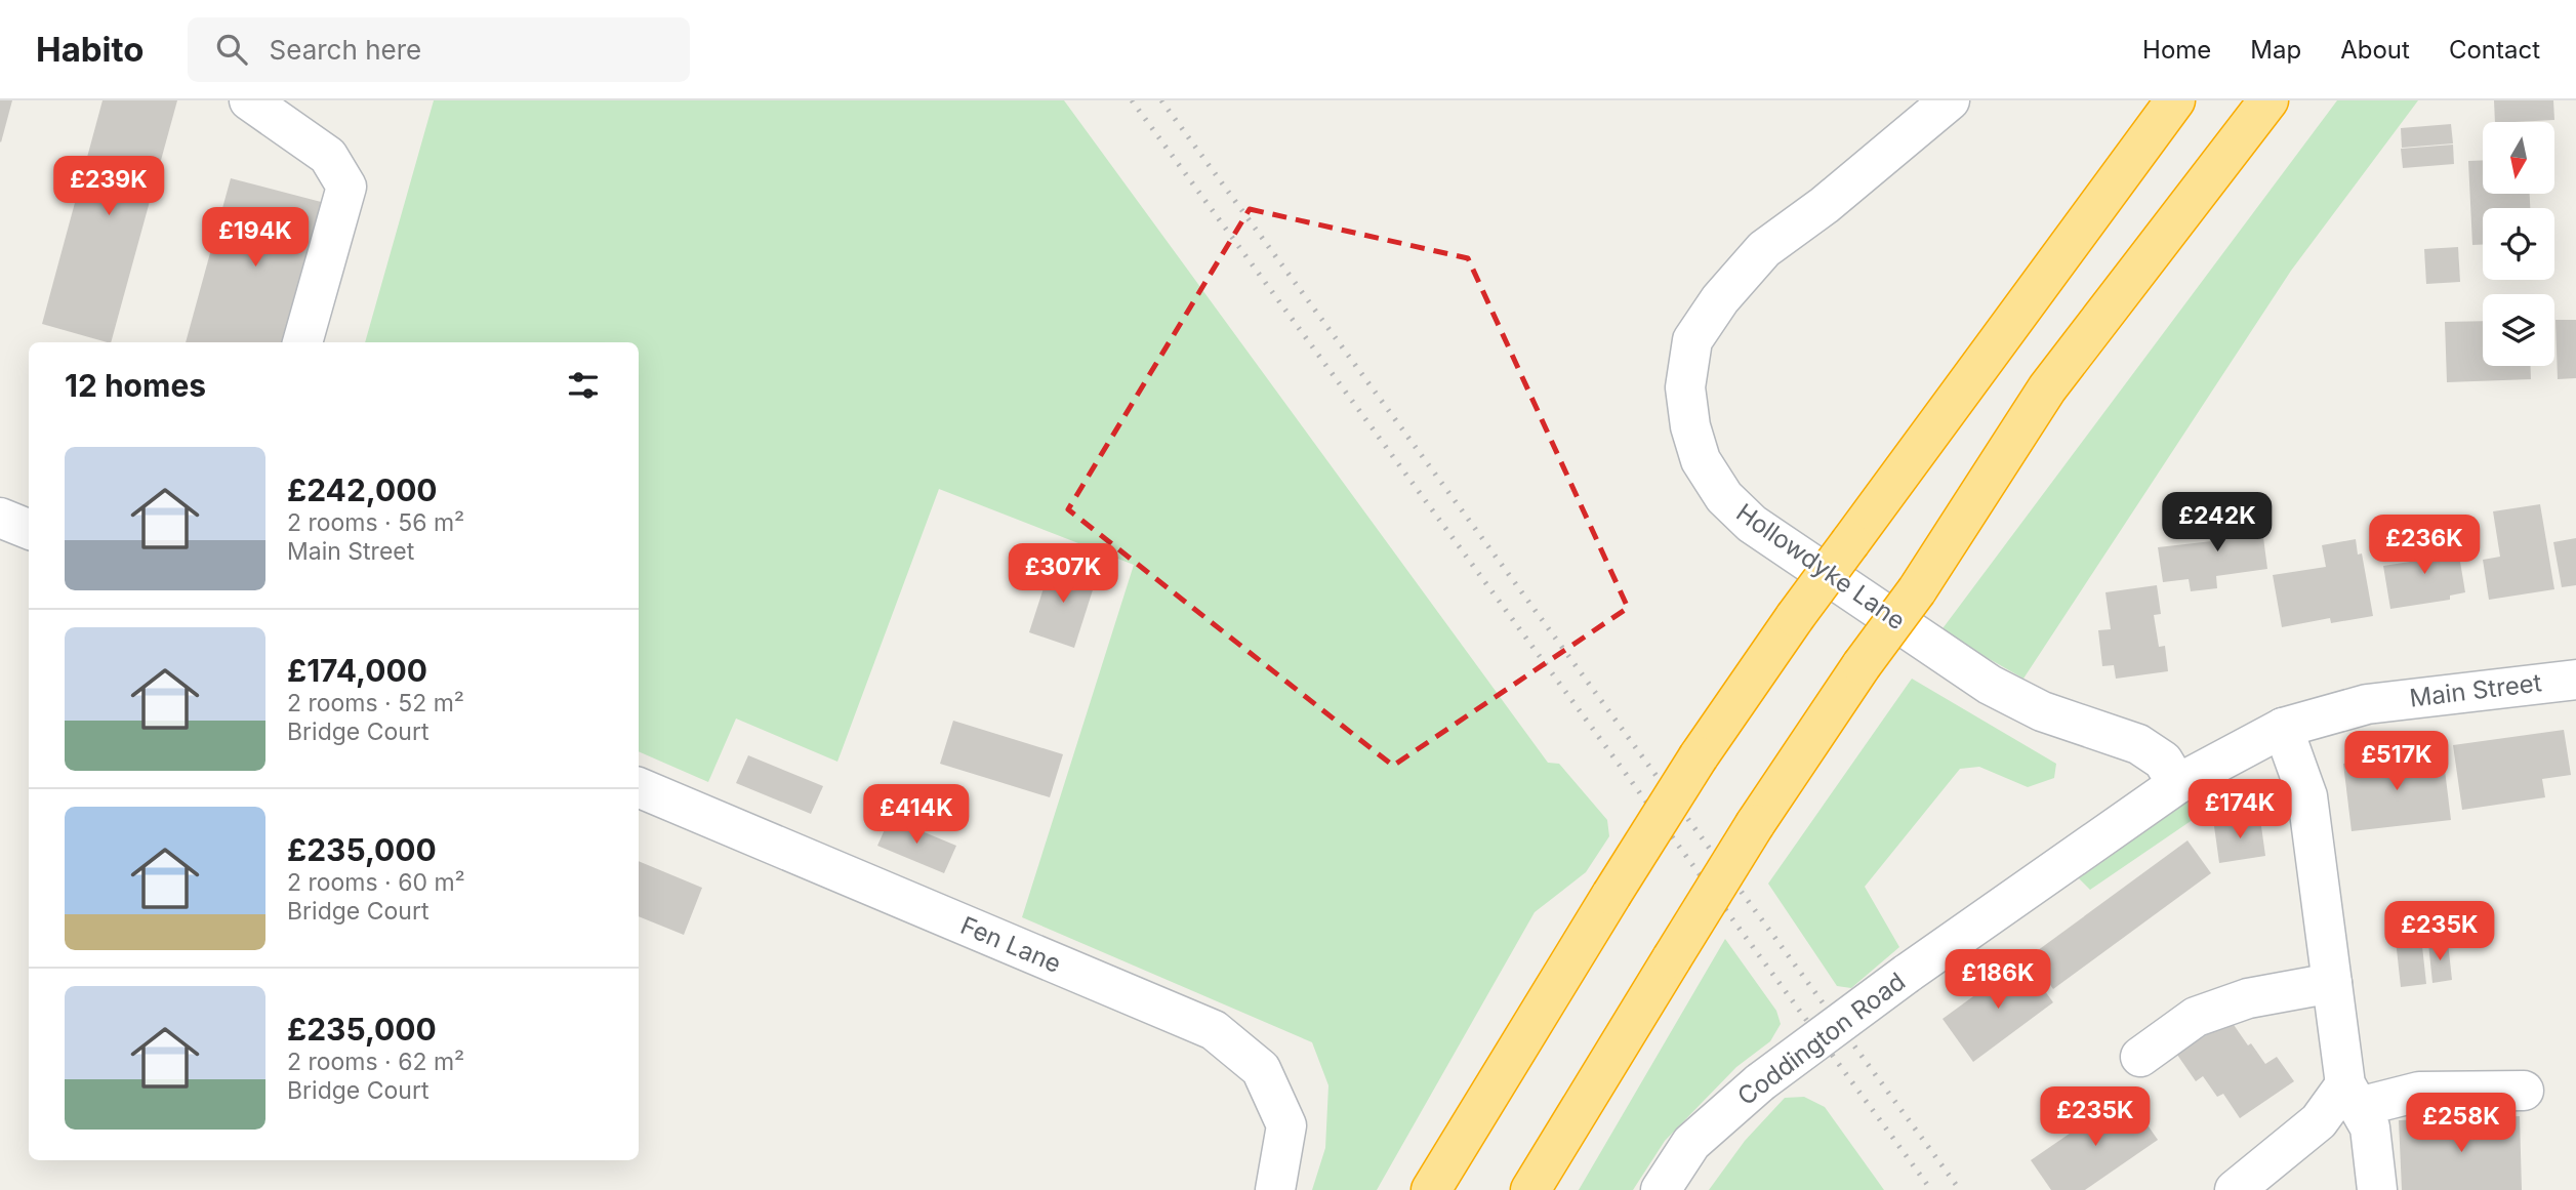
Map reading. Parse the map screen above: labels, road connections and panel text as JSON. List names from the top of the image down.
{
  "streets": {
    "street": [
      "Hollowdyke Lane",
      "Main Street",
      "Fen Lane",
      "Coddington Road"
    ]
  },
  "crossings": [
    ["Hollowdyke Lane", "Main Street"],
    ["Hollowdyke Lane", "Coddington Road"],
    ["Main Street", "Coddington Road"]
  ],
  "north": "bottom",
  "page": {
    "header": "Habito",
    "search": "Search here",
    "nav": [
      "Home",
      "Map",
      "About",
      "Contact"
    ],
    "price": [
      "£239K",
      "£194K",
      "£242K",
      "£236K",
      "£307K",
      "£517K",
      "£174K",
      "£414K",
      "£235K",
      "£186K",
      "£235K",
      "£258K"
    ],
    "heading": "12 homes",
    "list": [
      {
        "name": "£242,000",
        "note": "2 rooms · 56 m² · Main Street"
      },
      {
        "name": "£174,000",
        "note": "2 rooms · 52 m² · Bridge Court"
      },
      {
        "name": "£235,000",
        "note": "2 rooms · 60 m² · Bridge Court"
      },
      {
        "name": "£235,000",
        "note": "2 rooms · 62 m² · Bridge Court"
      }
    ]
  }
}
